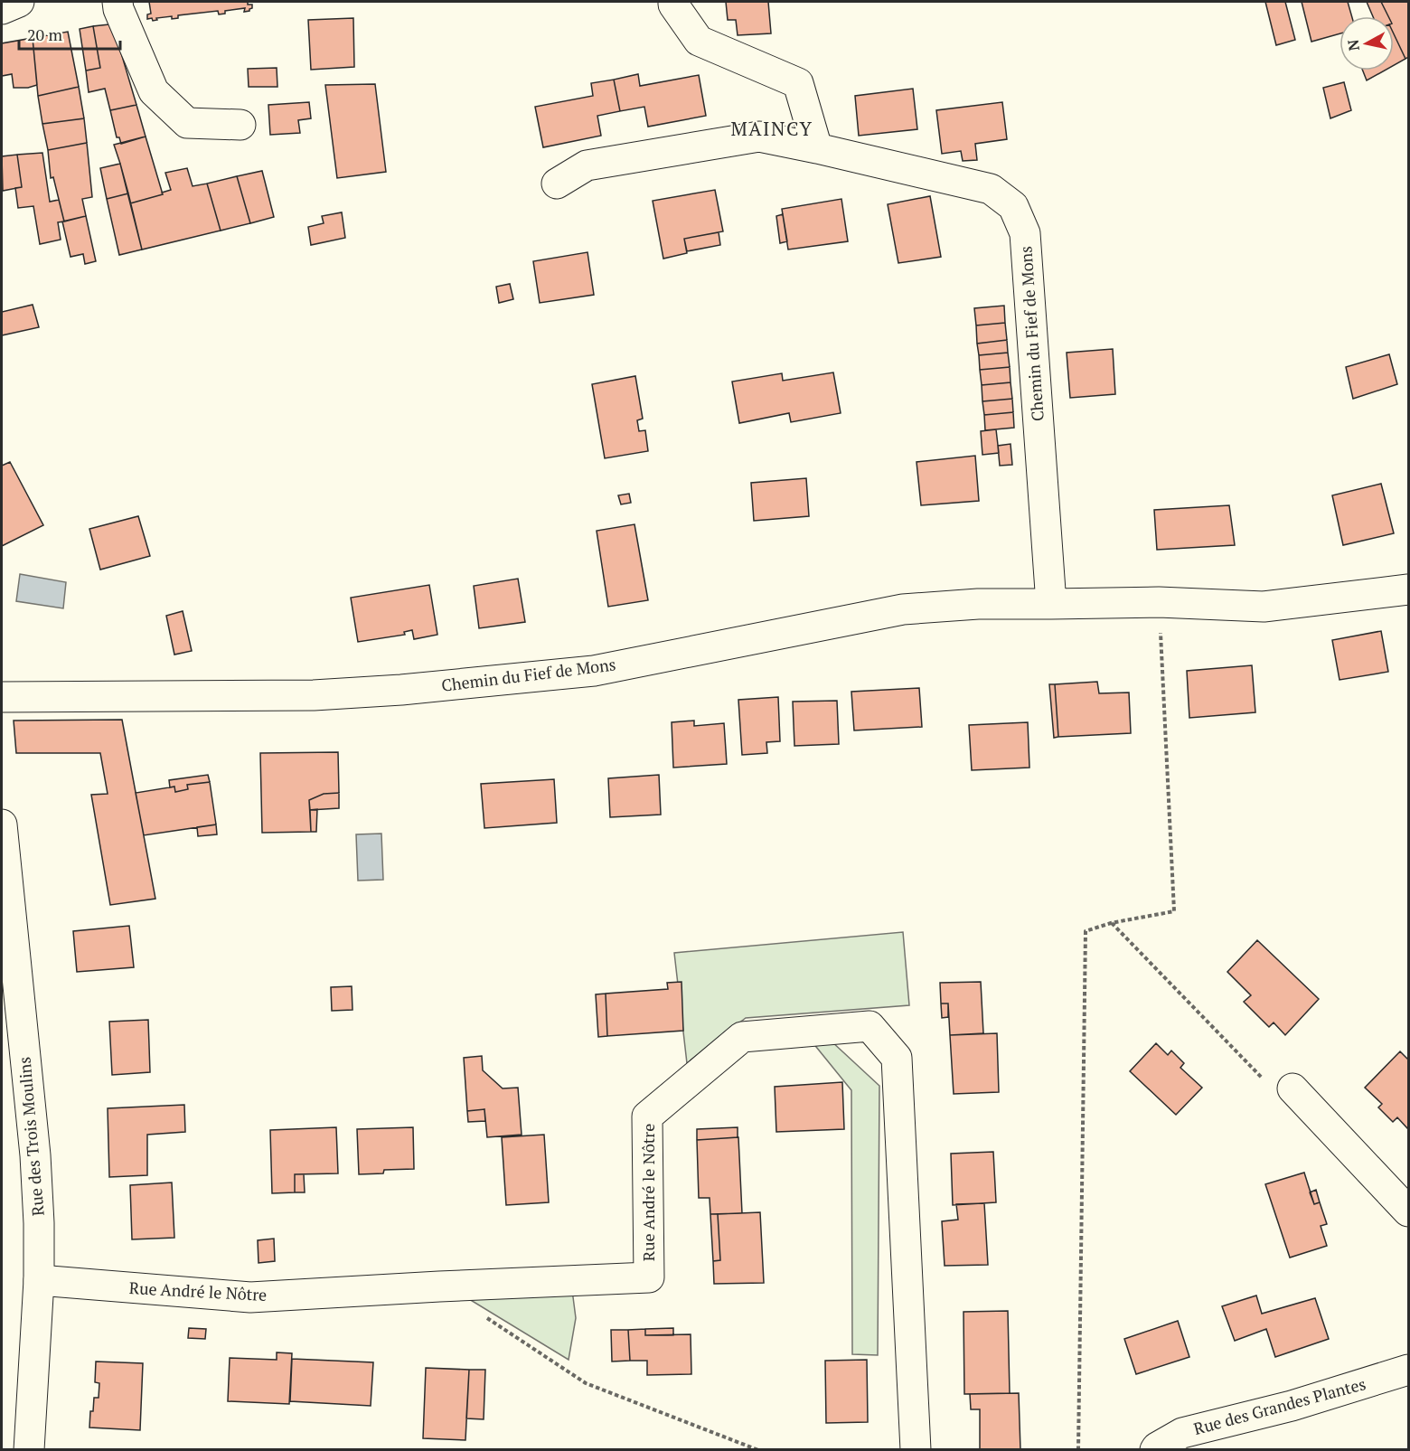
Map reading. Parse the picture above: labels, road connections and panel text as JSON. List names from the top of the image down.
{
  "streets": {
    "street": [
      "Chemin du Fief de Mons",
      "Rue des Trois Moulins",
      "Rue André le Nôtre",
      "Rue des Grandes Plantes"
    ]
  },
  "crossings": [
    ["Rue des Trois Moulins", "Rue André le Nôtre"]
  ],
  "districts": ["MAINCY"],
  "scale_bar": "20 m",
  "north": "left"
}
